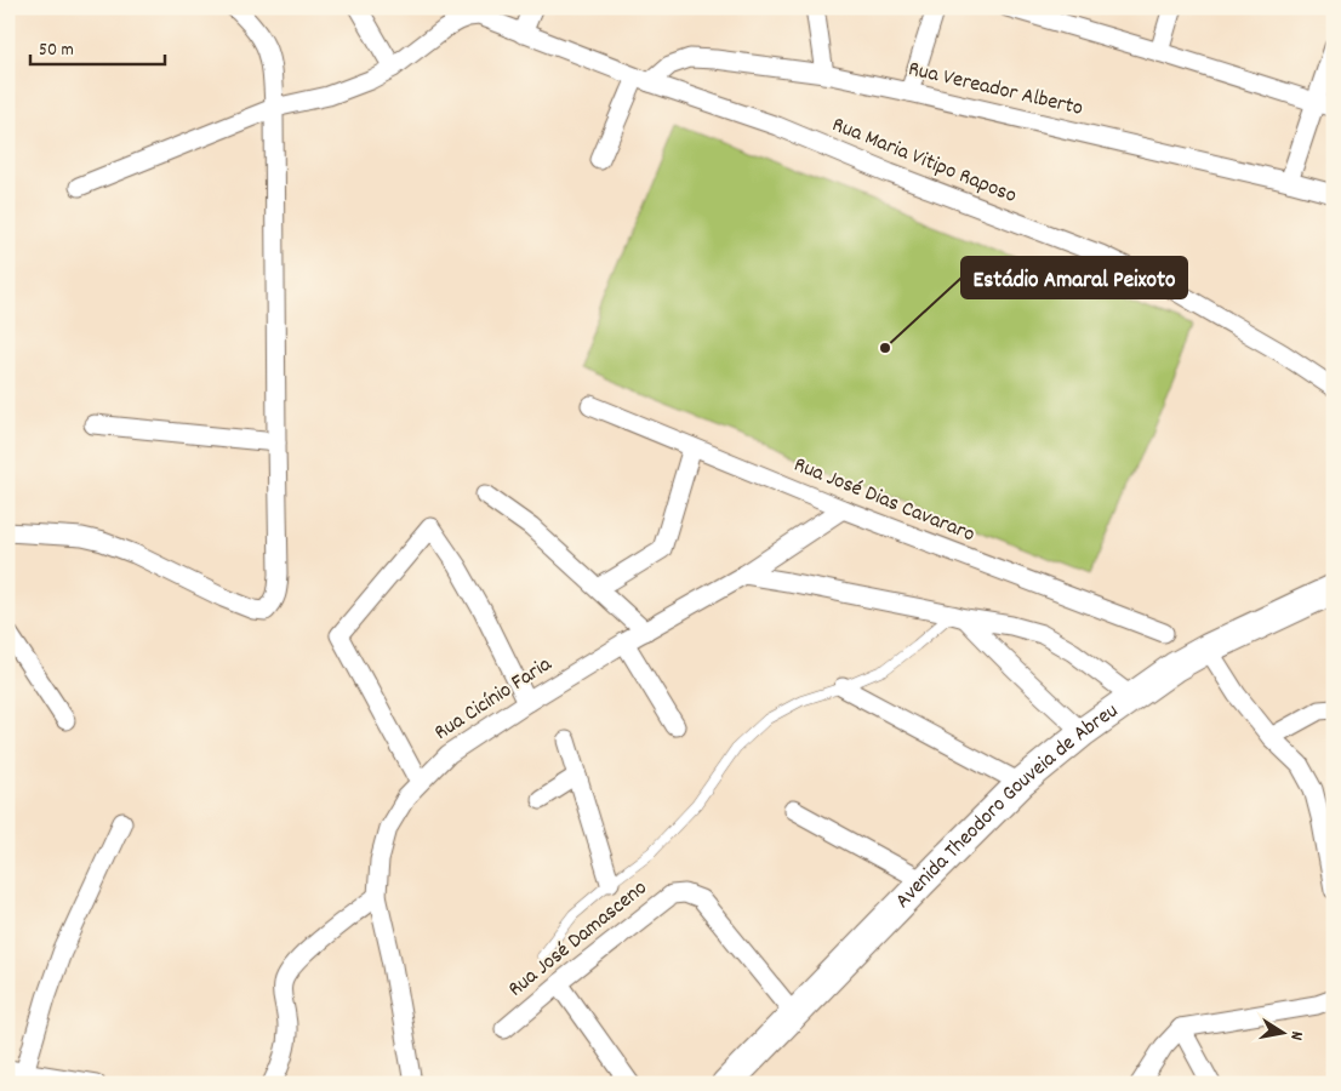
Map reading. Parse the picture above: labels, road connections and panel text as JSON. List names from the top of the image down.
{
  "streets": {
    "main road": ["Avenida Theodoro Gouveia de Abreu"],
    "street": [
      "Rua Vereador Alberto",
      "Rua Maria Vitipo Raposo",
      "Rua José Dias Cavararo",
      "Rua Cicínio Faria",
      "Rua José Damasceno"
    ]
  },
  "crossings": [
    ["Rua Vereador Alberto", "Rua Maria Vitipo Raposo"],
    ["Rua José Dias Cavararo", "Rua Cicínio Faria"],
    ["Avenida Theodoro Gouveia de Abreu", "Rua José Damasceno"]
  ],
  "places": ["Estádio Amaral Peixoto"],
  "scale_bar": "50 m",
  "north": "right"
}
